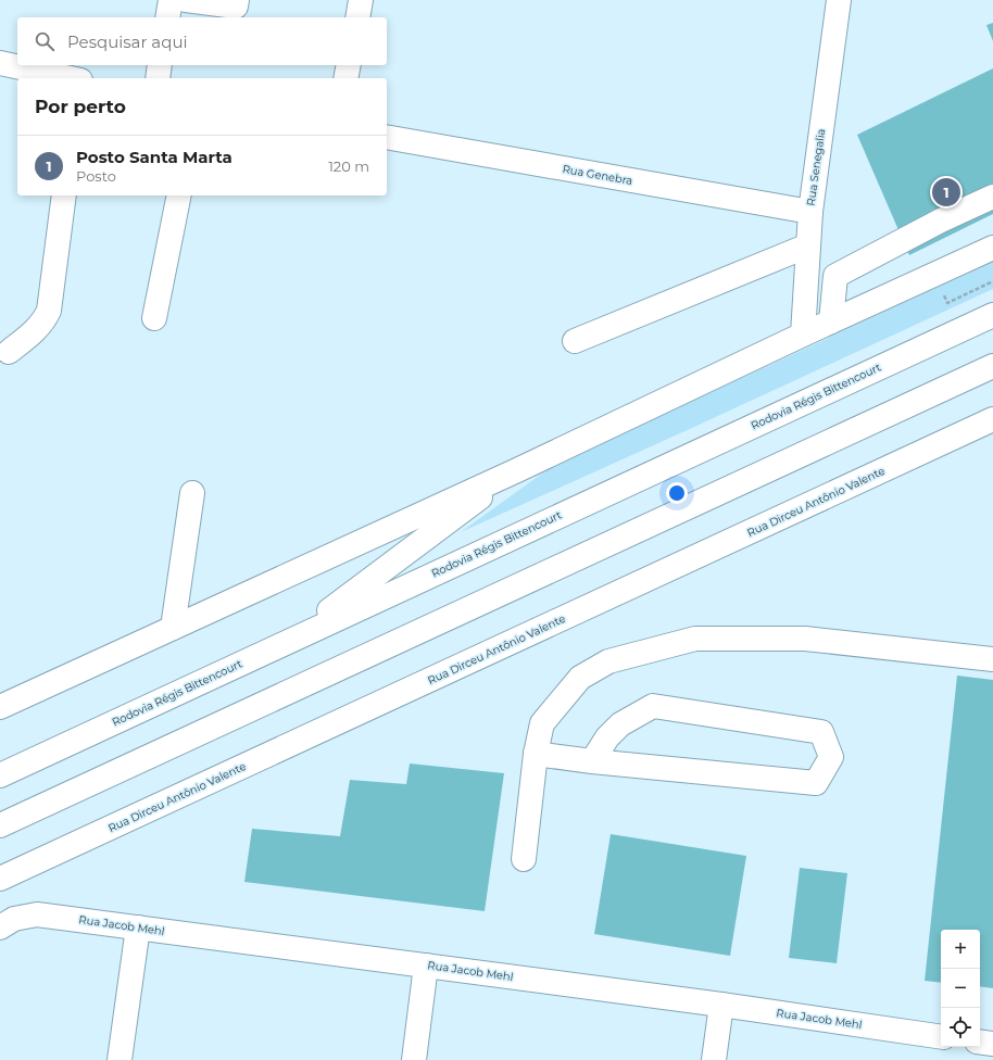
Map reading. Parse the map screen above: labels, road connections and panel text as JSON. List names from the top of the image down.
{
  "streets": {
    "main road": [
      "Rua Senegalia",
      "Rua Genebra",
      "Rodovia Régis Bittencourt",
      "Rua Dirceu Antônio Valente",
      "Rua Jacob Mehl"
    ]
  },
  "crossings": [
    ["Rua Senegalia", "Rua Genebra"]
  ],
  "page": {
    "search": "Pesquisar aqui",
    "heading": "Por perto",
    "list": [
      {
        "mark": "1",
        "name": "Posto Santa Marta",
        "note": "Posto",
        "value": "120 m"
      }
    ],
    "pins": "1",
    "map_buttons": ["+", "−"]
  }
}
